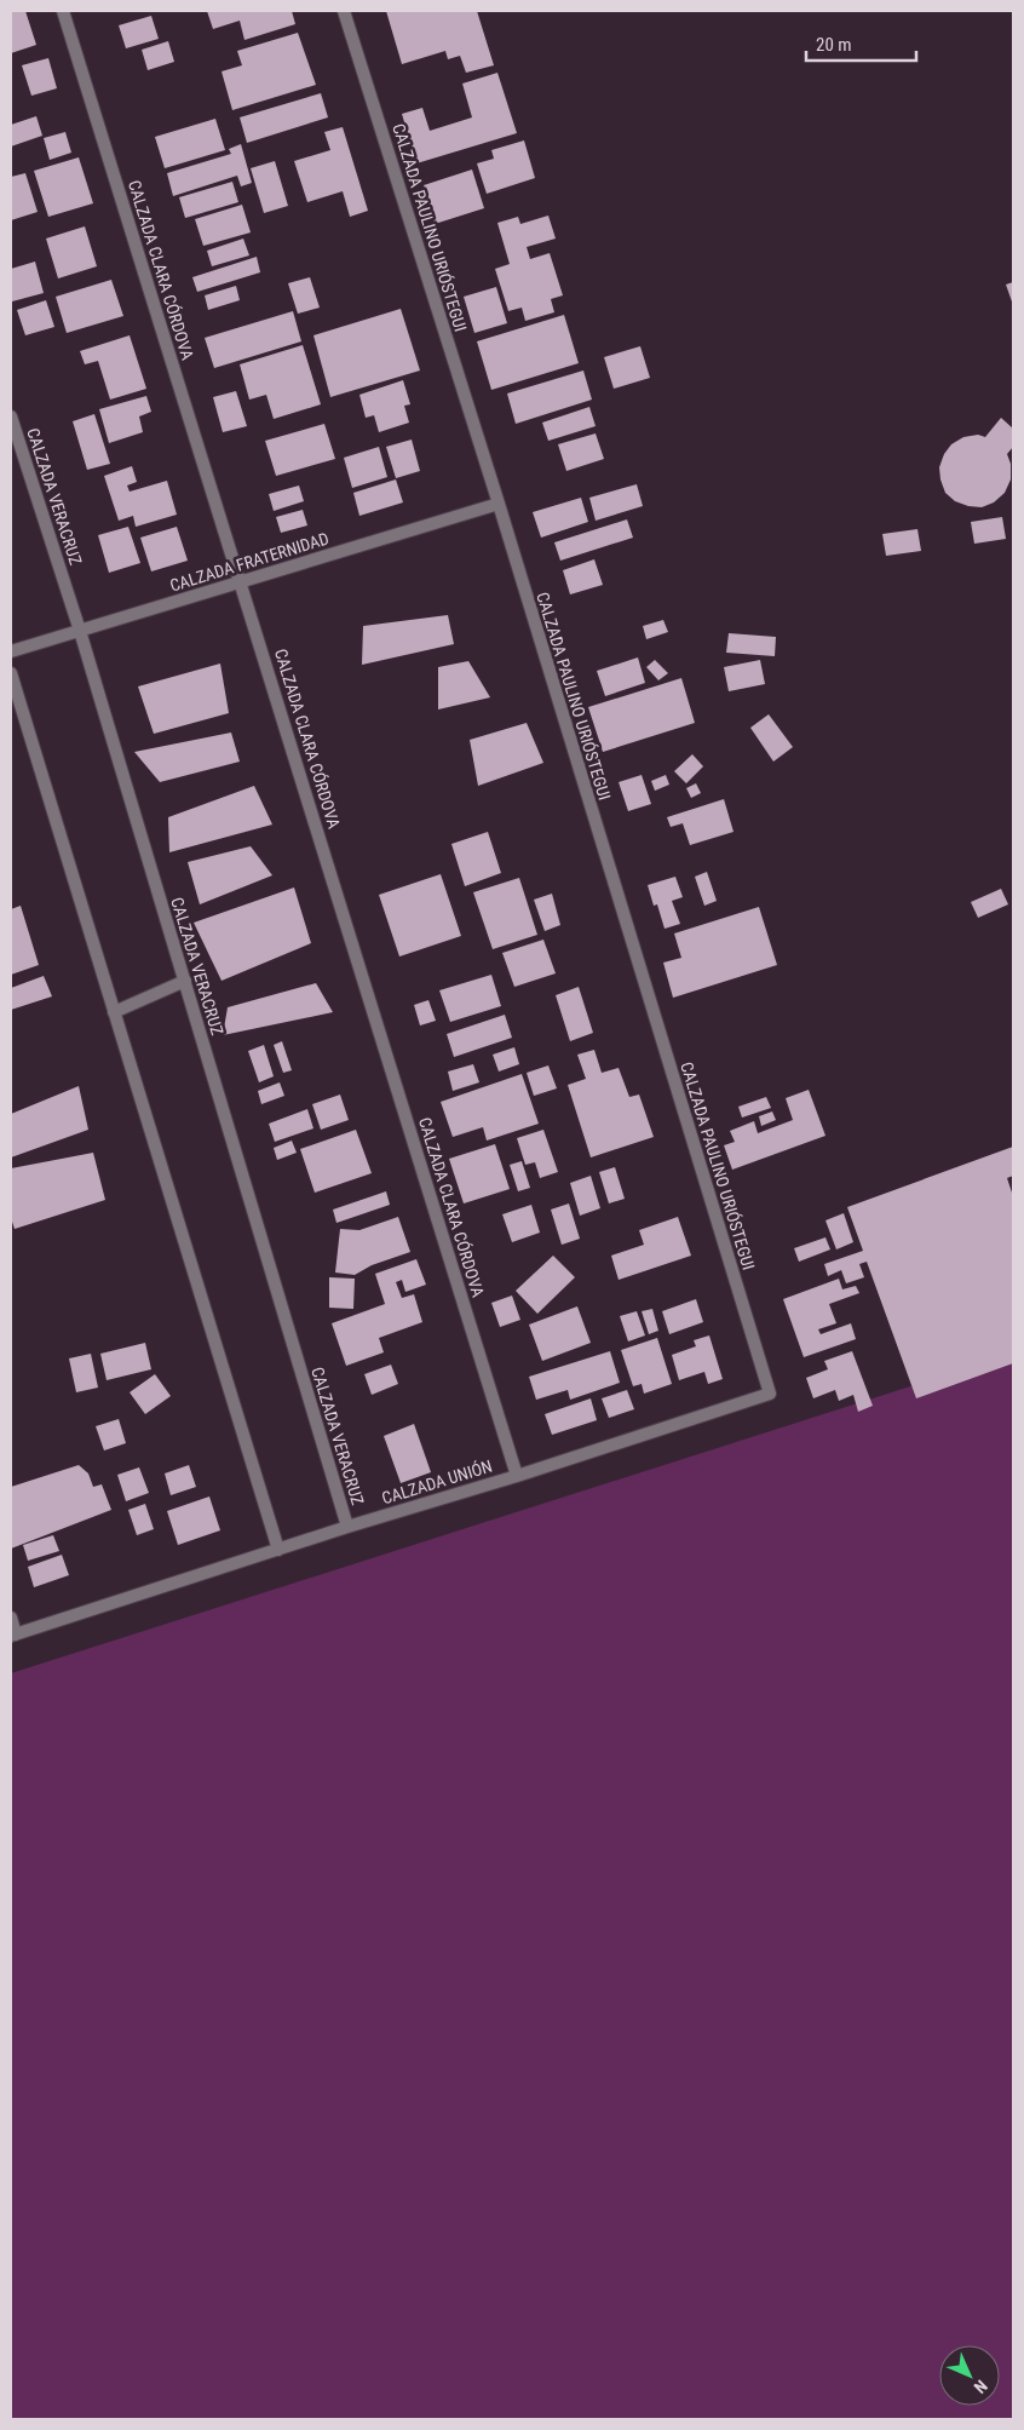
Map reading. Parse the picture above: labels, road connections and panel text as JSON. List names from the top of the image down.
{
  "streets": {
    "street": [
      "CALZADA PAULINO URIÓSTEGUI",
      "CALZADA CLARA CÓRDOVA",
      "CALZADA VERACRUZ",
      "CALZADA FRATERNIDAD",
      "CALZADA UNIÓN"
    ]
  },
  "crossings": [
    ["CALZADA PAULINO URIÓSTEGUI", "CALZADA FRATERNIDAD"],
    ["CALZADA PAULINO URIÓSTEGUI", "CALZADA UNIÓN"],
    ["CALZADA CLARA CÓRDOVA", "CALZADA FRATERNIDAD"],
    ["CALZADA CLARA CÓRDOVA", "CALZADA UNIÓN"],
    ["CALZADA VERACRUZ", "CALZADA FRATERNIDAD"],
    ["CALZADA VERACRUZ", "CALZADA UNIÓN"]
  ],
  "scale_bar": "20 m",
  "north": "bottom right"
}
